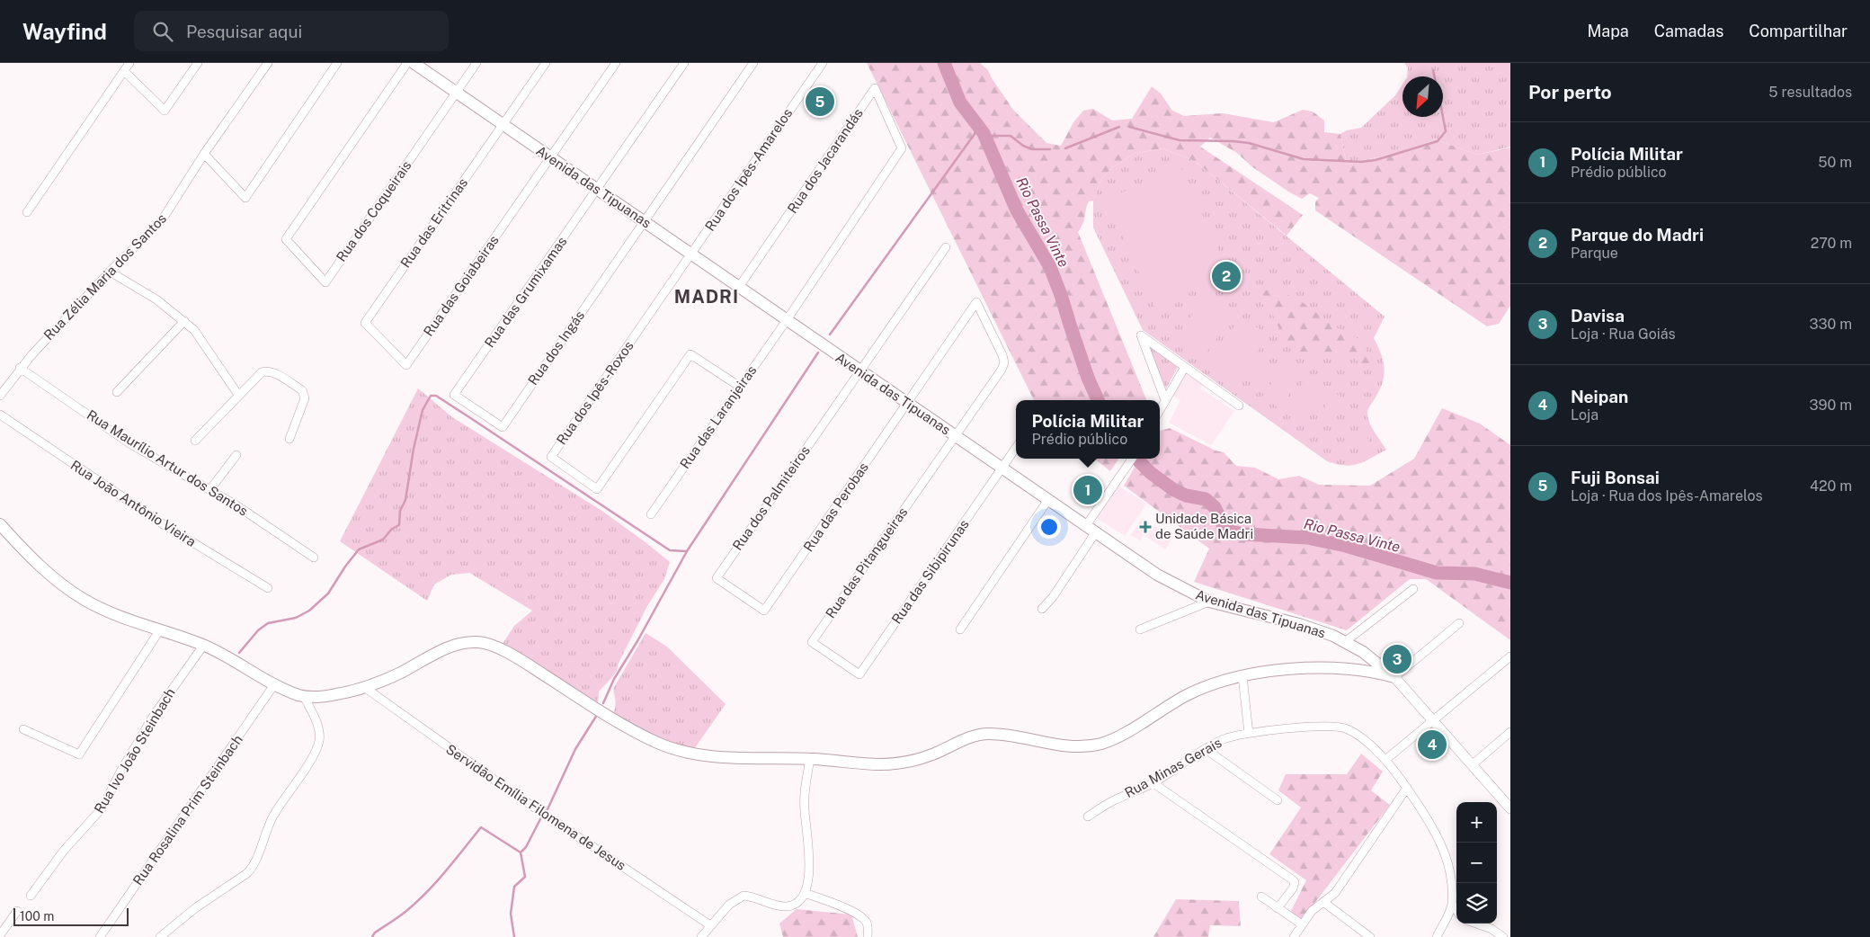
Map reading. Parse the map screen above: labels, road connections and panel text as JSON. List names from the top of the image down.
{
  "streets": {
    "main road": ["Avenida das Tipuanas"],
    "street": [
      "Rua dos Jacarandás",
      "Rua dos Ipês-Amarelos",
      "Rua dos Coqueirais",
      "Rua das Eritrinas",
      "Rua Zélia Maria dos Santos",
      "Rua das Goiabeiras",
      "Rua das Grumixamas",
      "Rua dos Ingás",
      "Rua dos Ipês-Roxos",
      "Rua das Laranjeiras",
      "Rua Maurílio Artur dos Santos",
      "Rua dos Palmiteiros",
      "Rua João Antônio Vieira",
      "Rua das Perobas",
      "Rua das Pitangueiras",
      "Rua das Sibipirunas",
      "Rua Ivo João Steinbach",
      "Rua Minas Gerais",
      "Servidão Emília Filomena de Jesus",
      "Rua Rosalina Prim Steinbach"
    ]
  },
  "crossings": [
    ["Rua dos Jacarandás", "Avenida das Tipuanas"],
    ["Rua dos Jacarandás", "Rua das Laranjeiras"],
    ["Rua dos Ipês-Amarelos", "Avenida das Tipuanas"],
    ["Rua dos Ipês-Amarelos", "Rua dos Ipês-Roxos"],
    ["Avenida das Tipuanas", "Rua dos Coqueirais"],
    ["Avenida das Tipuanas", "Rua das Eritrinas"],
    ["Avenida das Tipuanas", "Rua das Goiabeiras"],
    ["Avenida das Tipuanas", "Rua das Grumixamas"],
    ["Avenida das Tipuanas", "Rua dos Ingás"],
    ["Avenida das Tipuanas", "Rua dos Ipês-Roxos"],
    ["Avenida das Tipuanas", "Rua das Laranjeiras"],
    ["Avenida das Tipuanas", "Rua dos Palmiteiros"],
    ["Avenida das Tipuanas", "Rua das Perobas"],
    ["Avenida das Tipuanas", "Rua das Pitangueiras"],
    ["Avenida das Tipuanas", "Rua das Sibipirunas"],
    ["Rua das Eritrinas", "Rua das Goiabeiras"],
    ["Rua Zélia Maria dos Santos", "Rua Maurílio Artur dos Santos"],
    ["Rua das Grumixamas", "Rua dos Ingás"],
    ["Rua dos Ipês-Roxos", "Rua das Laranjeiras"],
    ["Rua dos Palmiteiros", "Rua das Perobas"],
    ["Rua das Perobas", "Rua das Pitangueiras"],
    ["Rua das Pitangueiras", "Rua das Sibipirunas"]
  ],
  "districts": ["MADRI"],
  "water": ["Rio Passa Vinte"],
  "places": {
    "health": ["Unidade Básica de Saúde Madri"]
  },
  "scale_bar": "100 m",
  "north": "bottom left",
  "page": {
    "header": "Wayfind",
    "search": "Pesquisar aqui",
    "nav": ["Mapa", "Camadas", "Compartilhar"],
    "heading": ["Por perto", "5 resultados"],
    "pins": [
      "5",
      "2",
      "1",
      "3",
      "4"
    ],
    "list": [
      {
        "mark": "1",
        "name": "Polícia Militar",
        "note": "Prédio público",
        "value": "50 m"
      },
      {
        "mark": "2",
        "name": "Parque do Madri",
        "note": "Parque",
        "value": "270 m"
      },
      {
        "mark": "3",
        "name": "Davisa",
        "note": "Loja · Rua Goiás",
        "value": "330 m"
      },
      {
        "mark": "4",
        "name": "Neipan",
        "note": "Loja",
        "value": "390 m"
      },
      {
        "mark": "5",
        "name": "Fuji Bonsai",
        "note": "Loja · Rua dos Ipês-Amarelos",
        "value": "420 m"
      }
    ],
    "popup": ["Polícia Militar", "Prédio público"],
    "map_buttons": ["+", "−"],
    "scale": "100 m"
  }
}
